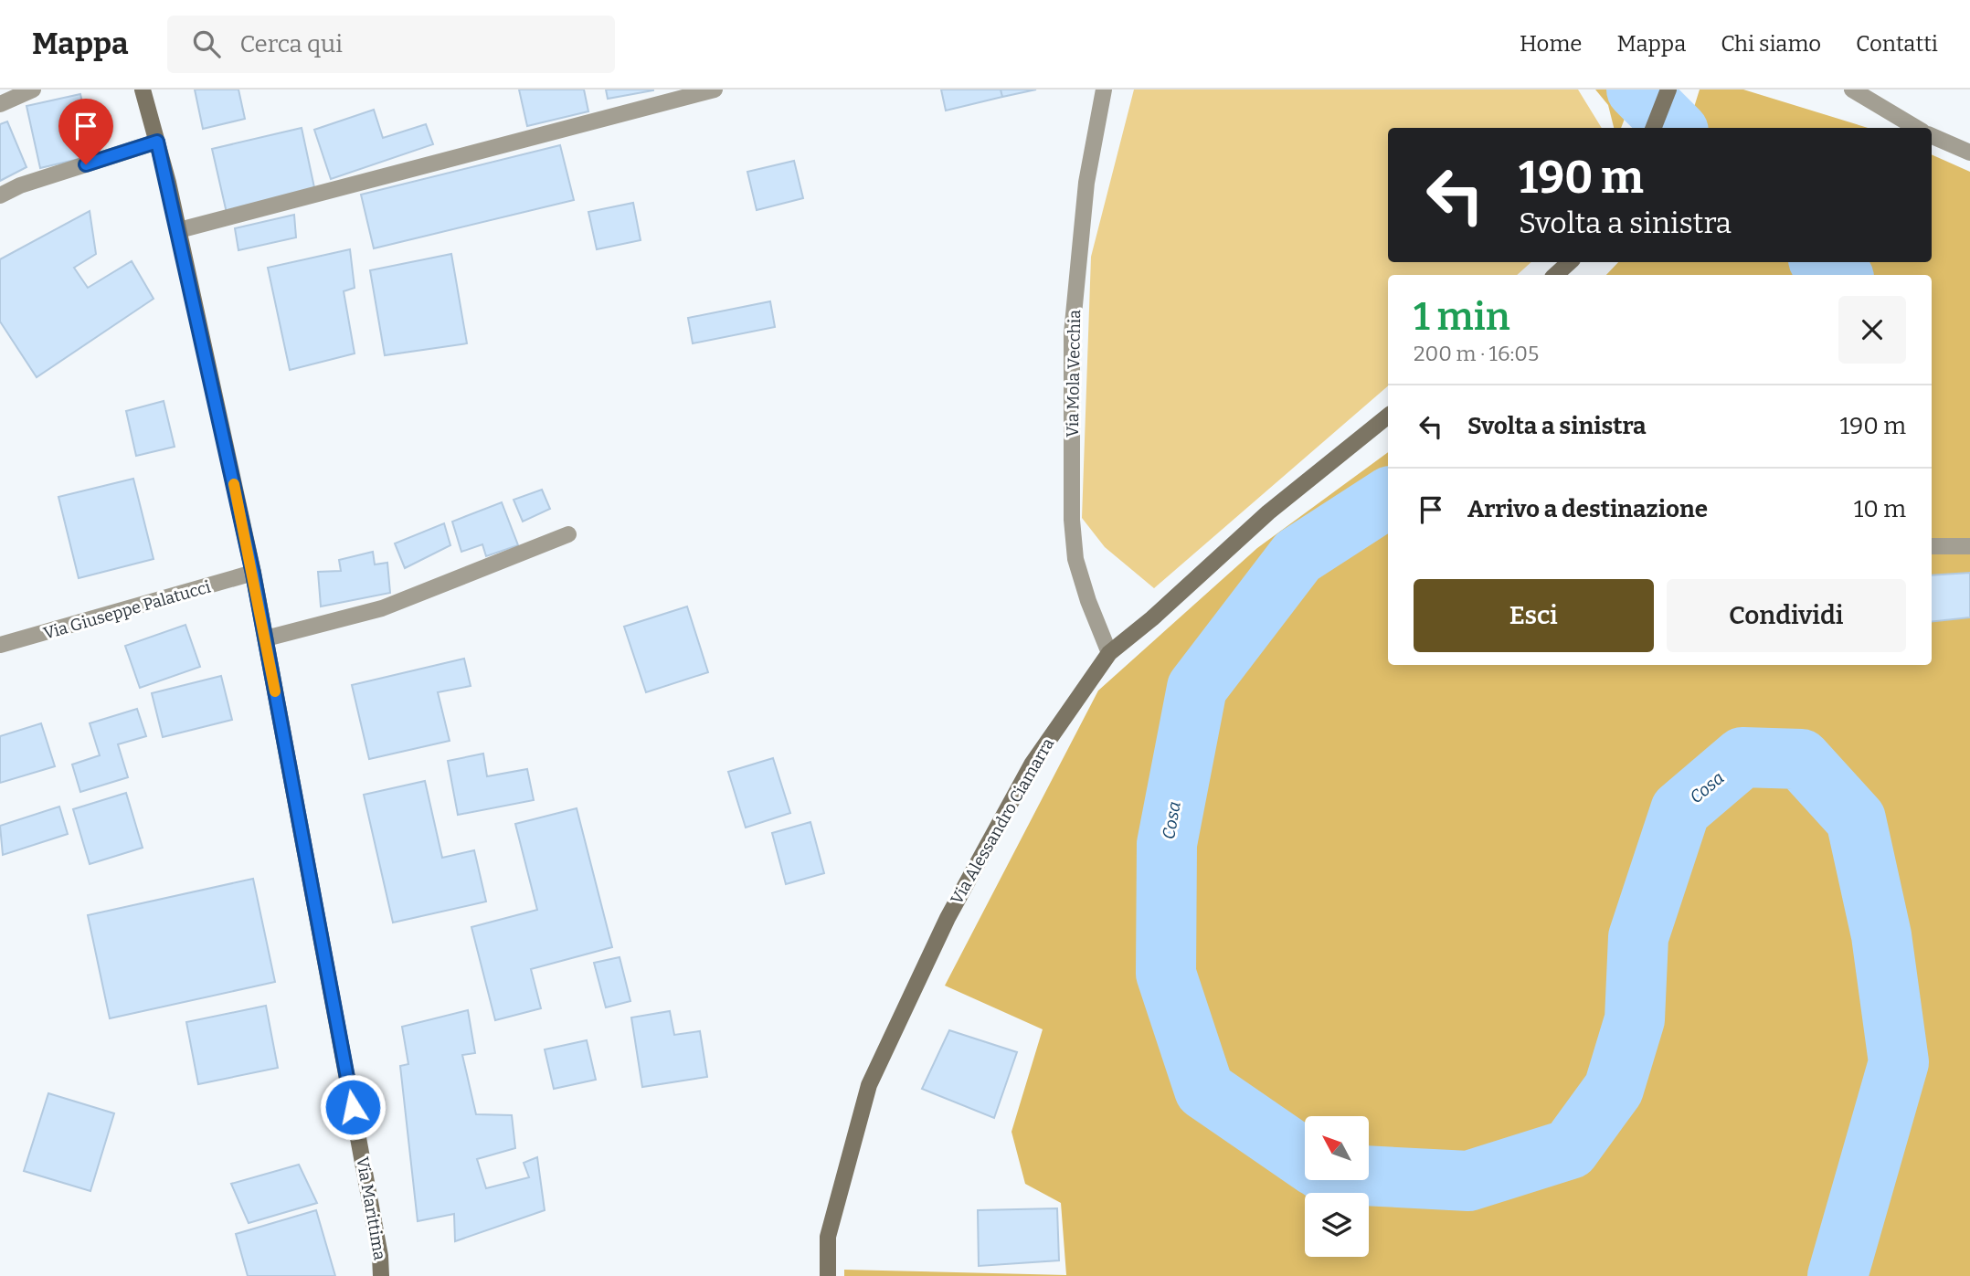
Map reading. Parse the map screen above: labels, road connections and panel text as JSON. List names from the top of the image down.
{
  "streets": {
    "main road": ["Via Alessandro Ciamarra", "Via Marittima"],
    "street": ["Via Mola Vecchia", "Via Giuseppe Palatucci"]
  },
  "crossings": [
    ["Via Mola Vecchia", "Via Alessandro Ciamarra"],
    ["Via Giuseppe Palatucci", "Via Marittima"]
  ],
  "water": ["Cosa"],
  "north": "top left",
  "page": {
    "header": "Mappa",
    "search": "Cerca qui",
    "nav": [
      "Home",
      "Mappa",
      "Chi siamo",
      "Contatti"
    ],
    "turn": ["190 m", "Svolta a sinistra"],
    "heading": ["1 min", "200 m · 16:05"],
    "list": [
      {
        "name": "Svolta a sinistra",
        "value": "190 m"
      },
      {
        "name": "Arrivo a destinazione",
        "value": "10 m"
      }
    ],
    "buttons": ["Esci", "Condividi"]
  }
}
